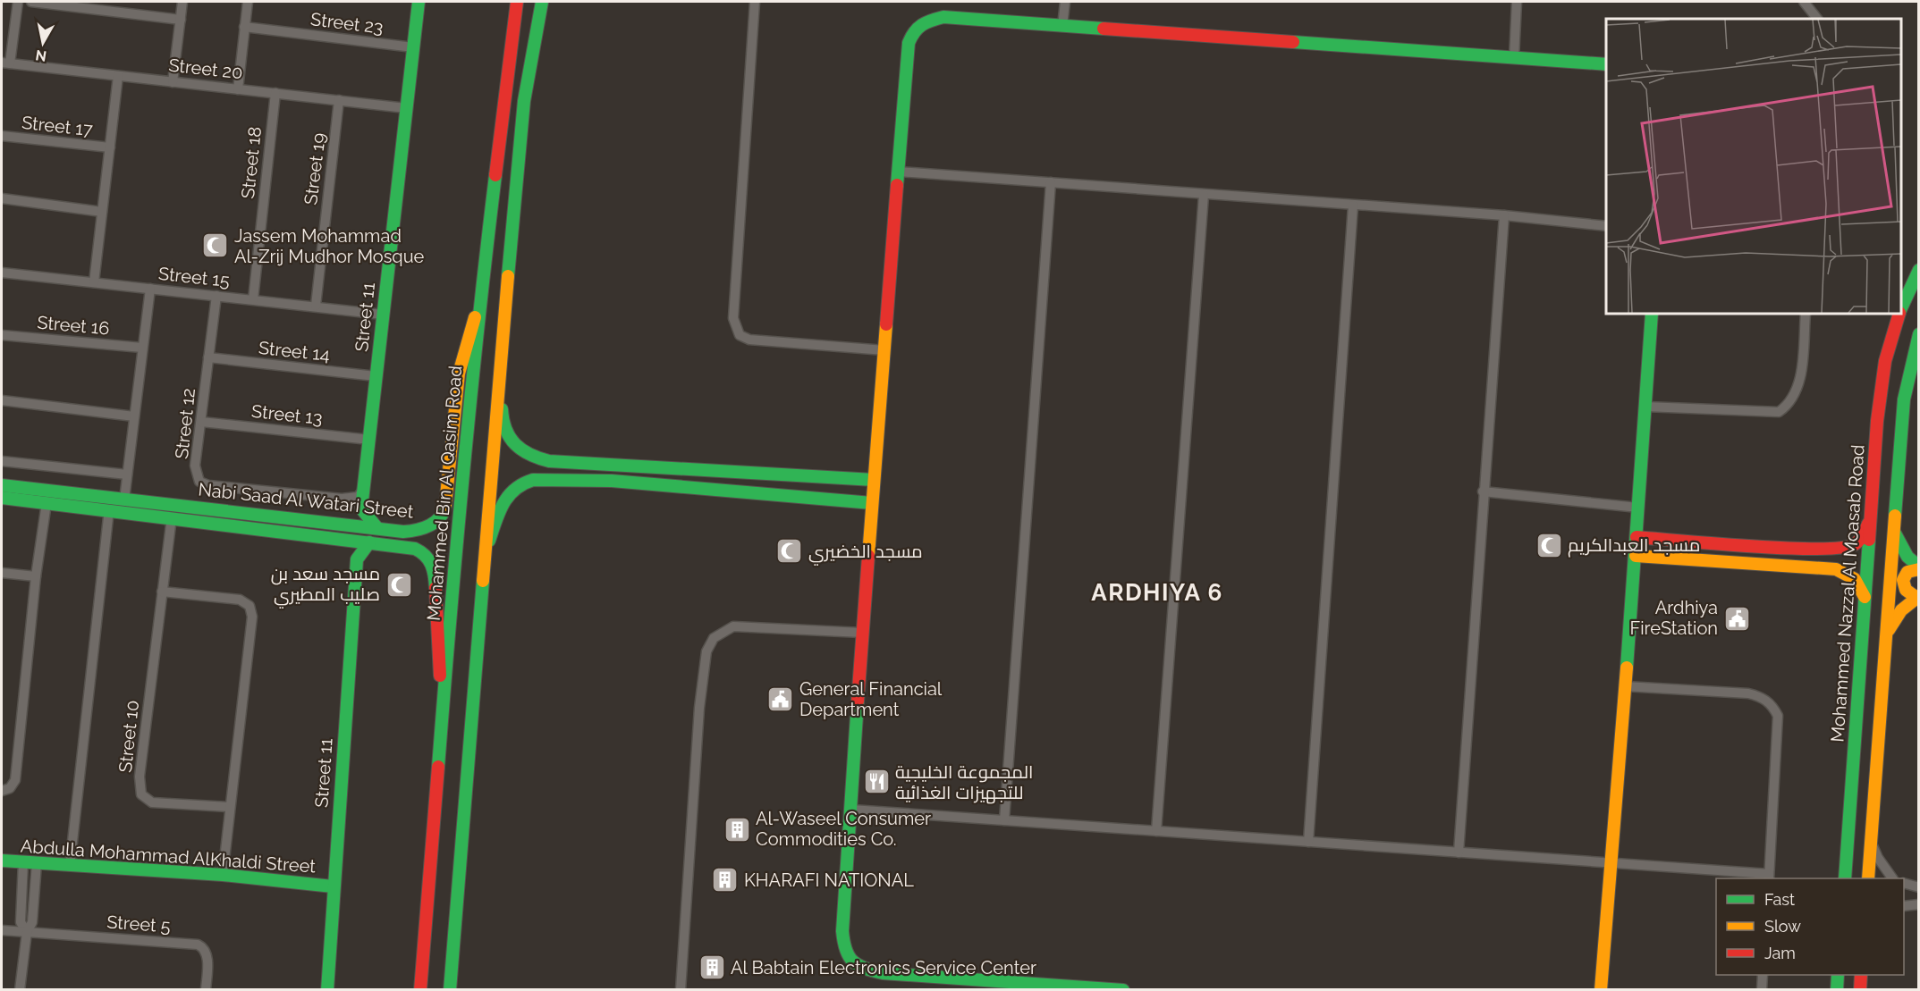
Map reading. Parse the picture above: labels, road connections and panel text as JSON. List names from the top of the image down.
{
  "streets": {
    "street": [
      "Street 23",
      "Street 20",
      "Street 17",
      "Street 18",
      "Street 19",
      "Street 15",
      "Street 11",
      "Street 16",
      "Street 14",
      "Street 13",
      "Street 12",
      "Mohammed Bin Al Qasim Road",
      "Nabi Saad Al Watari Street",
      "Mohammed Nazzal Al Moasab Road",
      "Street 10",
      "Abdulla Mohammad AlKhaldi Street",
      "Street 5"
    ]
  },
  "crossings": [
    ["Street 23", "Street 11"],
    ["Street 20", "Street 17"],
    ["Street 20", "Street 18"],
    ["Street 20", "Street 19"],
    ["Street 20", "Street 11"],
    ["Street 17", "Street 15"],
    ["Street 18", "Street 15"],
    ["Street 19", "Street 15"],
    ["Street 15", "Street 11"],
    ["Street 15", "Street 12"],
    ["Street 11", "Street 14"],
    ["Street 11", "Street 13"],
    ["Street 11", "Street 12"],
    ["Street 11", "Abdulla Mohammad AlKhaldi Street"],
    ["Street 14", "Street 12"],
    ["Street 13", "Street 12"],
    ["Mohammed Bin Al Qasim Road", "Nabi Saad Al Watari Street"],
    ["Nabi Saad Al Watari Street", "Street 10"]
  ],
  "districts": ["ARDHIYA 6"],
  "places": {
    "mosque": [
      "Jassem Mohammad Al-Zrij Mudhor Mosque",
      "مسجد العبدالكريم",
      "مسجد الخضيري",
      "مسجد سعد بن صليب المطيري"
    ],
    "public building": ["Ardhiya FireStation", "General Financial Department"],
    "restaurant": ["المجموعة الخليجية للتجهيزات الغذائية"],
    "building": ["Al-Waseel Consumer Commodities Co.", "KHARAFI NATIONAL", "Al Babtain Electronics Service Center"]
  },
  "legend": ["Fast", "Slow", "Jam"],
  "north": "bottom"
}
